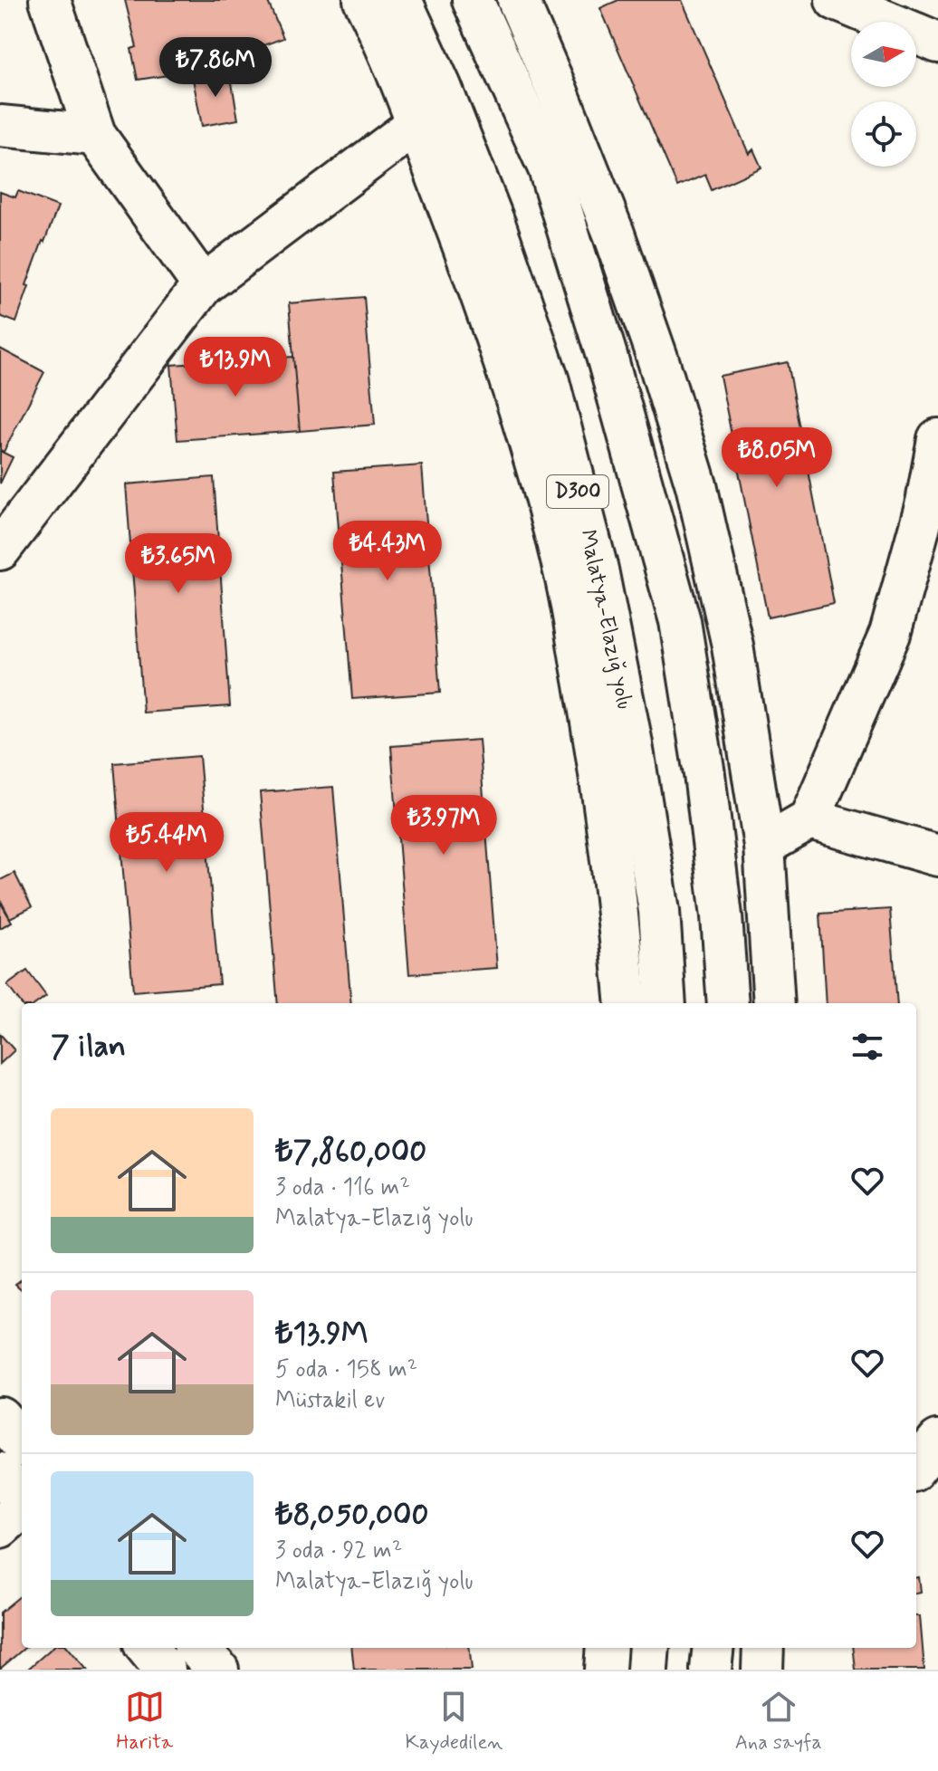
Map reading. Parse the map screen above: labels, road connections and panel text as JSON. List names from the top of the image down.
{
  "streets": {
    "main road": ["D300", "Malatya-Elazığ yolu"]
  },
  "north": "right",
  "page": {
    "price": [
      "₺7.86M",
      "₺13.9M",
      "₺8.05M",
      "₺4.43M",
      "₺3.65M",
      "₺3.97M",
      "₺5.44M"
    ],
    "heading": "7 ilan",
    "list": [
      {
        "name": "₺7,860,000",
        "note": "3 oda · 116 m² · Malatya-Elazığ yolu"
      },
      {
        "name": "₺13.9M",
        "note": "5 oda · 158 m² · Müstakil ev"
      },
      {
        "name": "₺8,050,000",
        "note": "3 oda · 92 m² · Malatya-Elazığ yolu"
      }
    ],
    "tabs": ["Harita", "Kaydedilen", "Ana sayfa"]
  }
}
